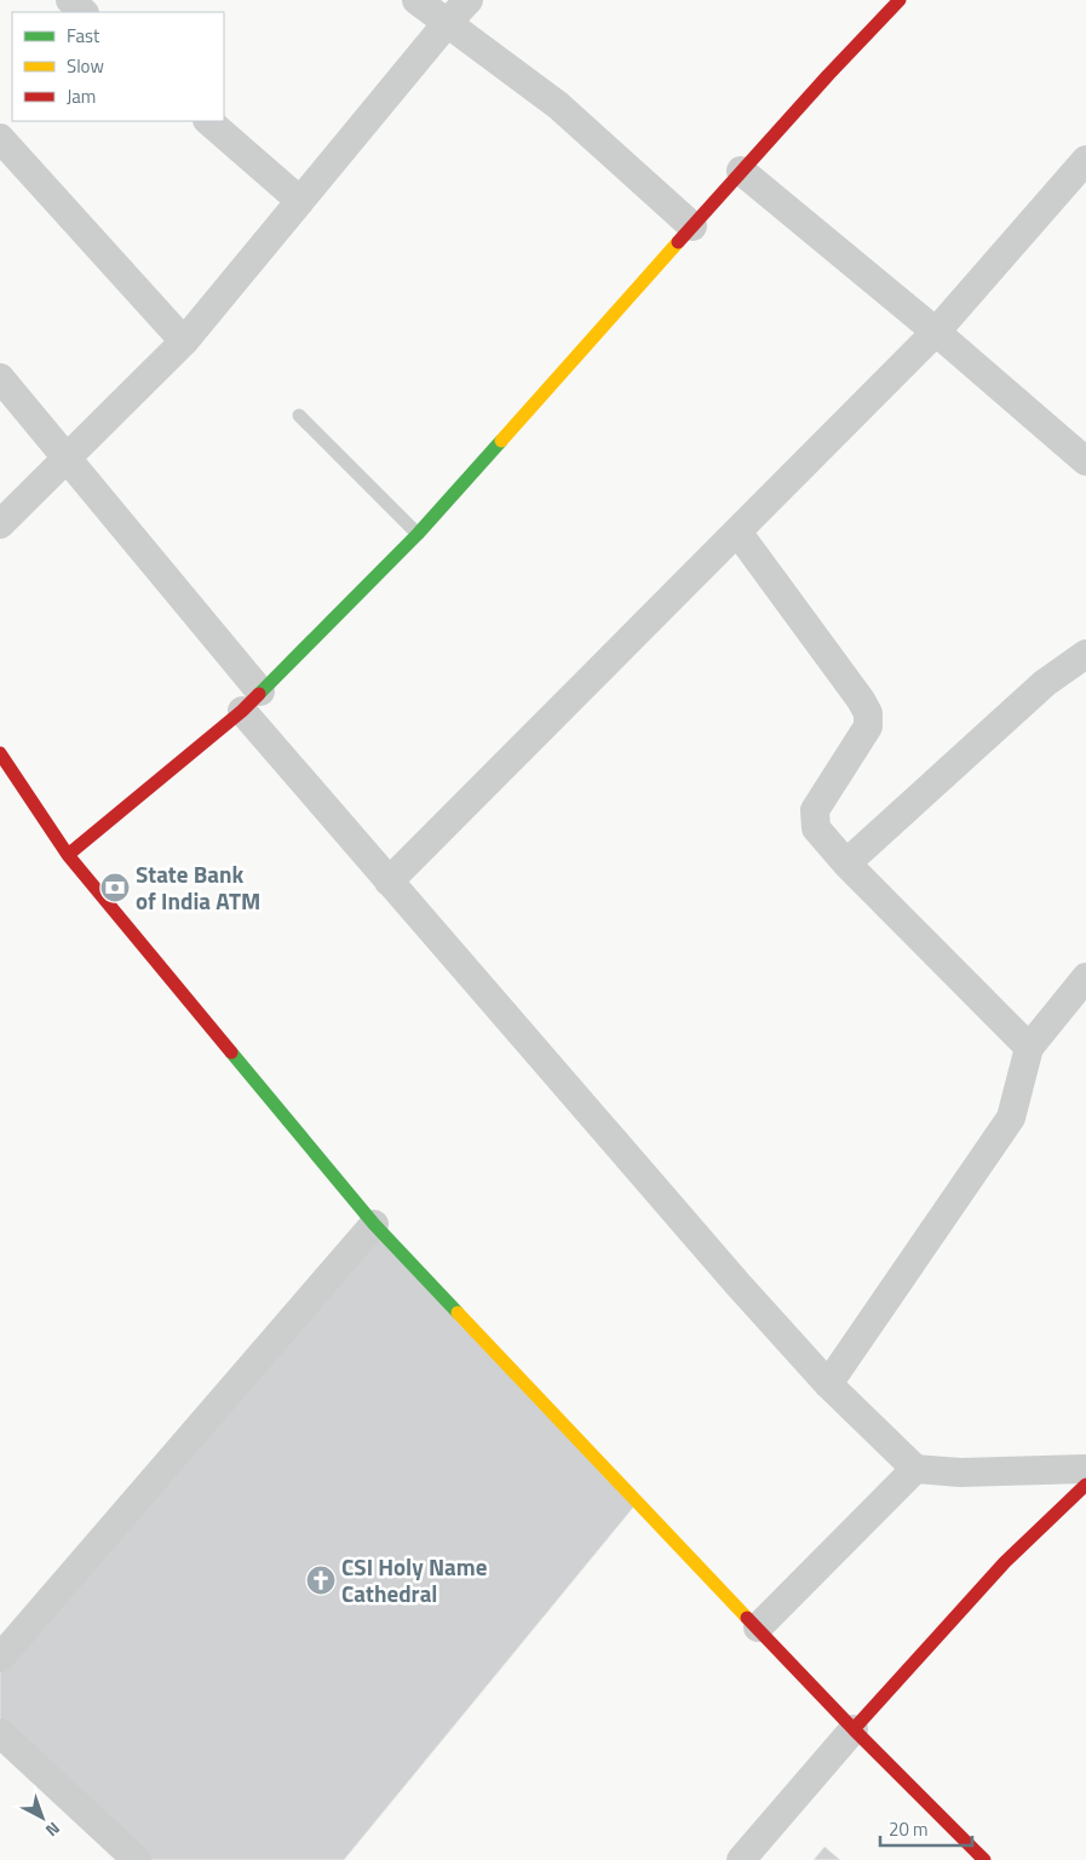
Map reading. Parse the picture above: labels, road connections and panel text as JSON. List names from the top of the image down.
{
  "places": {
    "bank": ["State Bank of India ATM"],
    "church": ["CSI Holy Name Cathedral"]
  },
  "legend": ["Fast", "Slow", "Jam"],
  "scale_bar": "20 m",
  "north": "bottom right"
}
